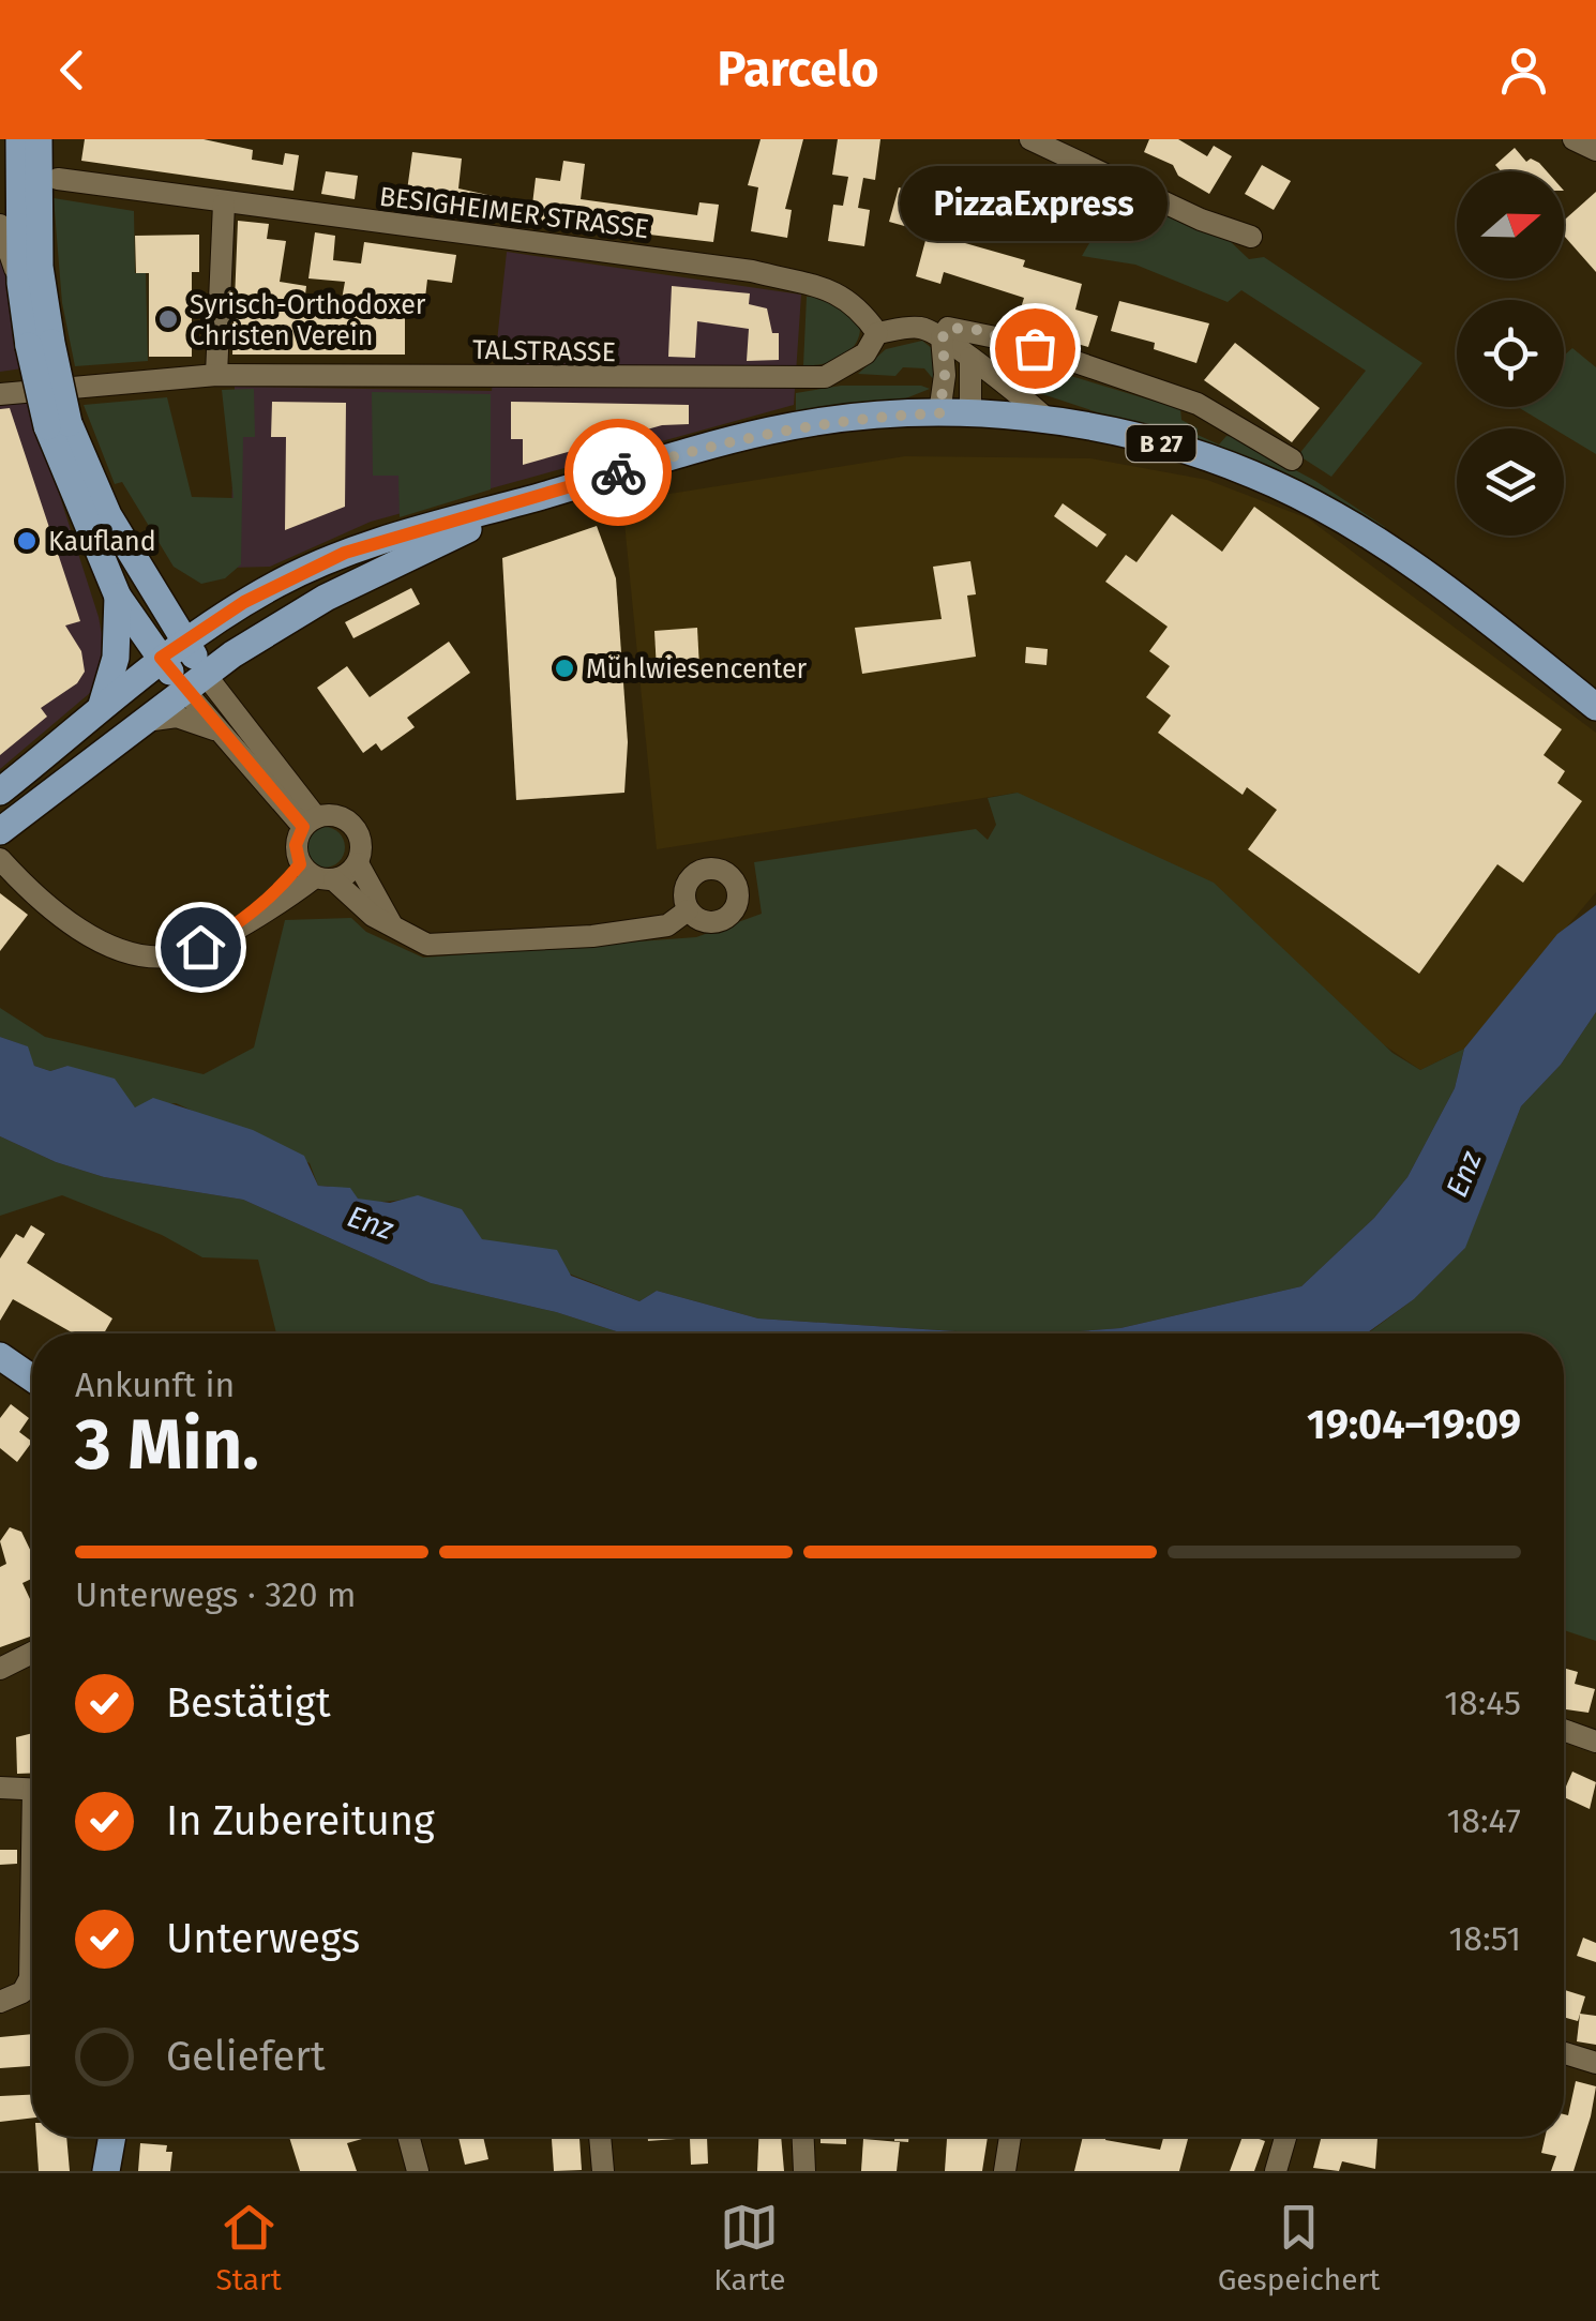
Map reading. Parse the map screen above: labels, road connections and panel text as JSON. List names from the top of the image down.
{
  "streets": {
    "main road": ["B 27"],
    "street": ["BESIGHEIMER STRASSE", "TALSTRASSE"]
  },
  "crossings": [
    ["BESIGHEIMER STRASSE", "TALSTRASSE"]
  ],
  "water": ["Enz"],
  "places": [
    "Syrisch-Orthodoxer Christen Verein",
    "PizzaExpress",
    "Kaufland",
    "Mühlwiesencenter"
  ],
  "north": "right",
  "page": {
    "header": "Parcelo",
    "bubble": "PizzaExpress",
    "heading": ["3 Min.", "Ankunft in", "19:04–19:09"],
    "bar": "Unterwegs · 320 m",
    "list": [
      ["Bestätigt", "18:45"],
      ["In Zubereitung", "18:47"],
      ["Unterwegs", "18:51"],
      "Geliefert"
    ],
    "tabs": ["Start", "Karte", "Gespeichert"]
  }
}
